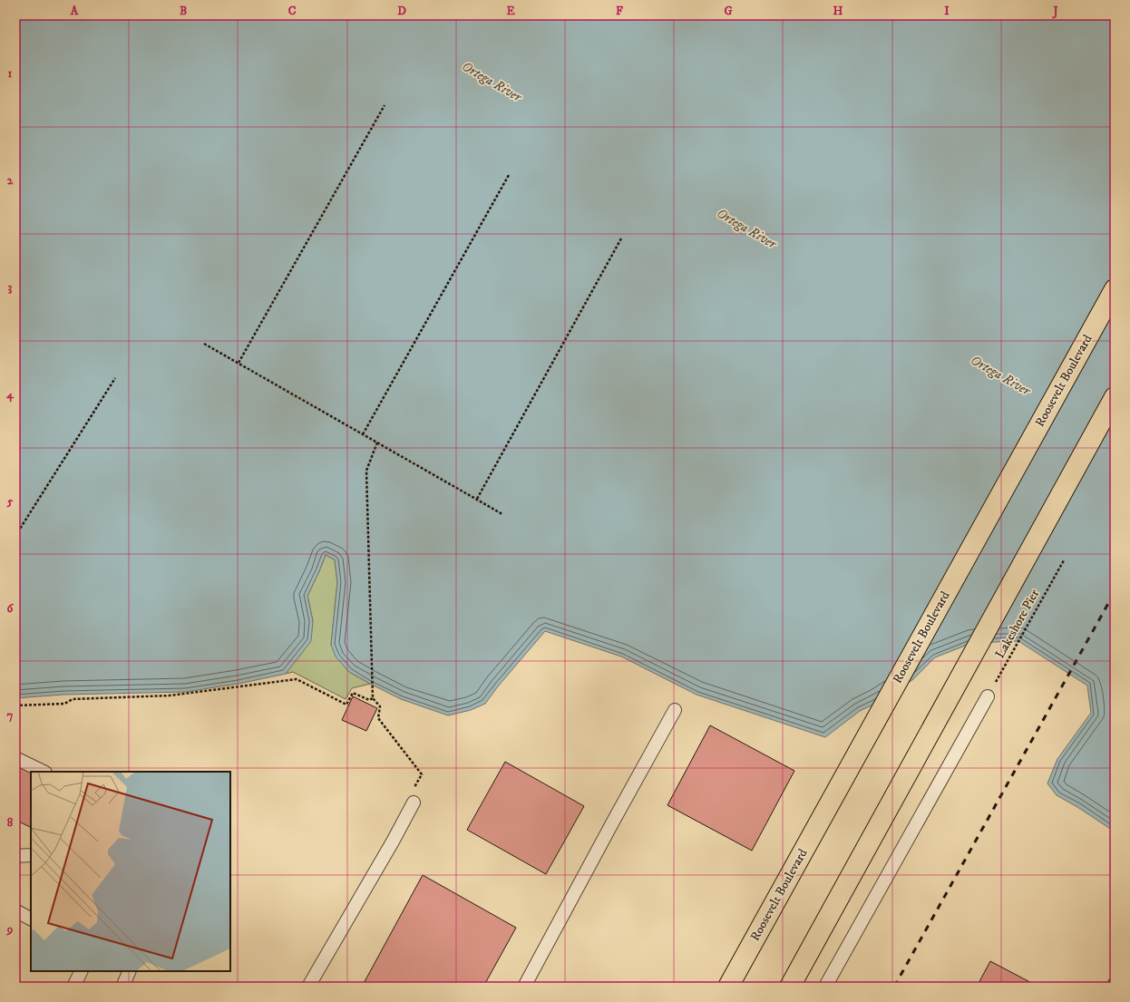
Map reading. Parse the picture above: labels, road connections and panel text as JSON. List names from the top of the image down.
{
  "streets": {
    "highway": ["Roosevelt Boulevard"],
    "path": ["Lakeshore Pier"]
  },
  "water": ["Ortega River"],
  "grid": {
    "columns": [
      "A",
      "B",
      "C",
      "D",
      "E",
      "F",
      "G",
      "H",
      "I",
      "J"
    ],
    "rows": [
      "1",
      "2",
      "3",
      "4",
      "5",
      "6",
      "7",
      "8",
      "9"
    ]
  }
}
